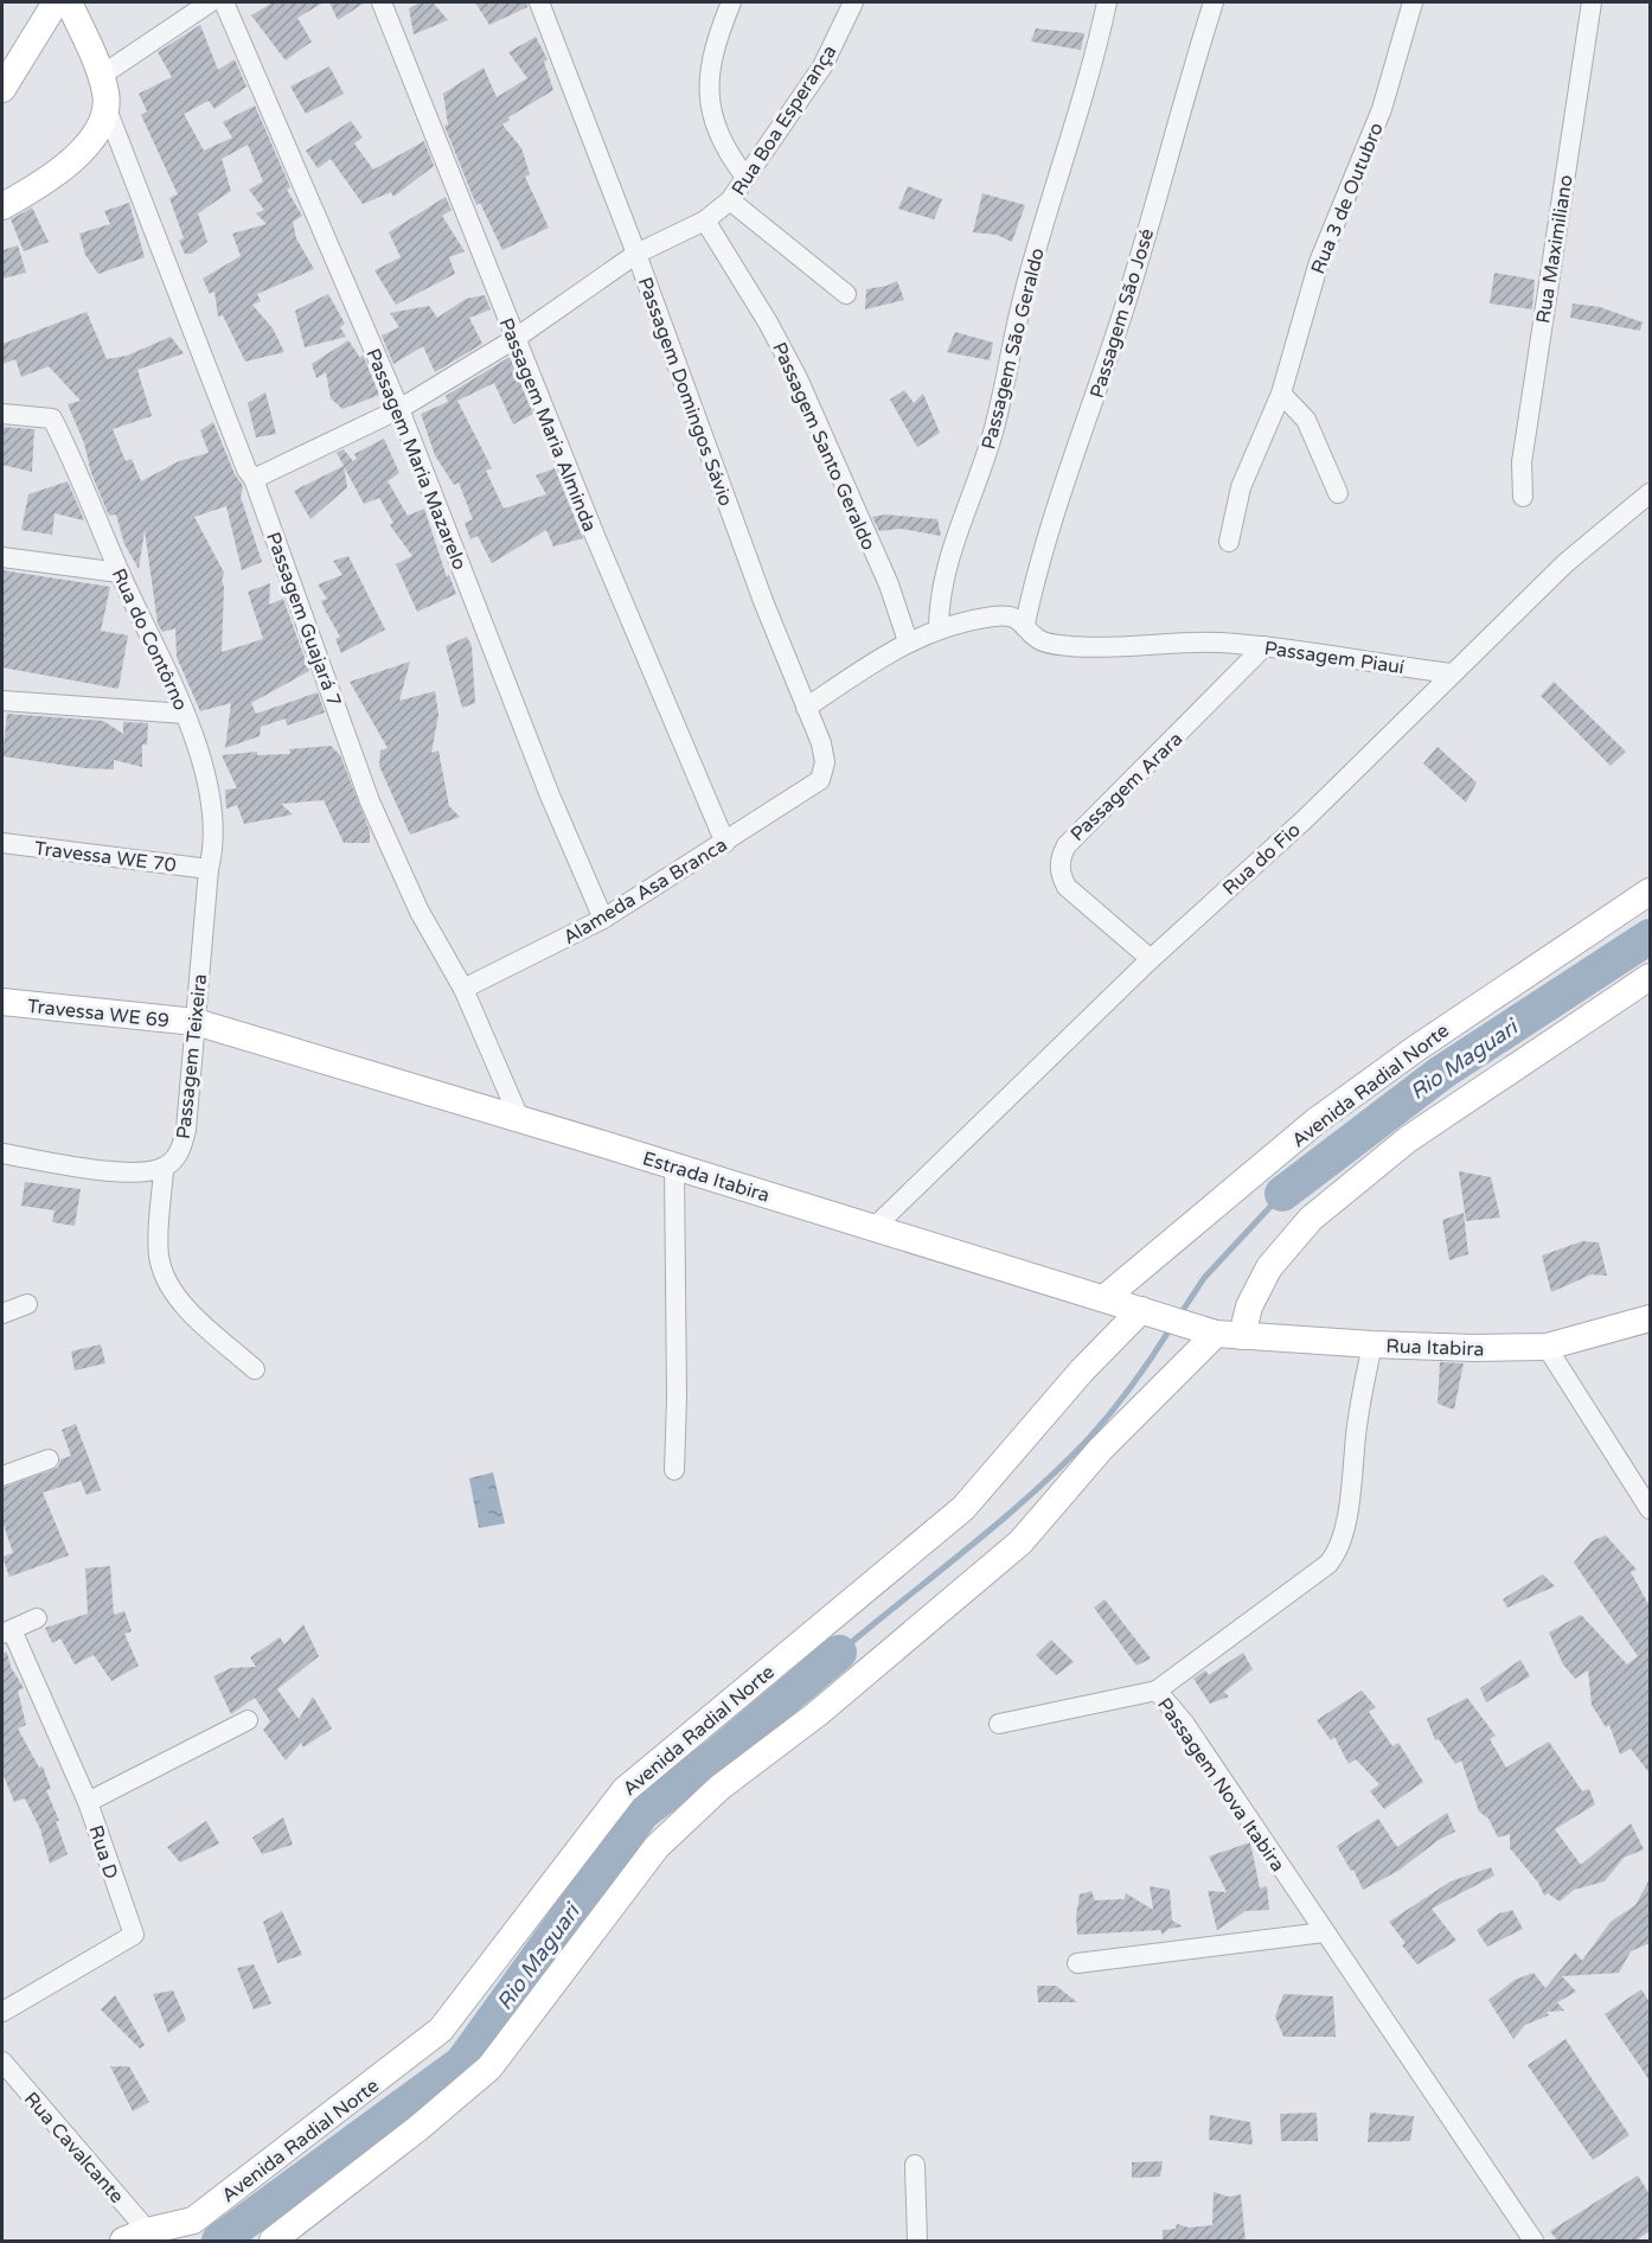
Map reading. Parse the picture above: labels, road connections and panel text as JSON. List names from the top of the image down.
{
  "streets": {
    "main road": [
      "Travessa WE 69",
      "Avenida Radial Norte",
      "Estrada Itabira",
      "Rua Itabira"
    ],
    "street": [
      "Rua Boa Esperança",
      "Rua 3 de Outubro",
      "Rua Maximiliano",
      "Passagem São José",
      "Passagem São Geraldo",
      "Passagem Domingos Sávio",
      "Passagem Maria Alminda",
      "Passagem Santo Geraldo",
      "Passagem Maria Mazarelo",
      "Passagem Guajará 7",
      "Rua do Contôrno",
      "Passagem Piauí",
      "Passagem Arara",
      "Travessa WE 70",
      "Rua do Fio",
      "Alameda Asa Branca",
      "Passagem Teixeira",
      "Passagem Nova Itabira",
      "Rua D",
      "Rua Cavalcante"
    ]
  },
  "crossings": [
    ["Rua Boa Esperança", "Passagem Domingos Sávio"],
    ["Rua Boa Esperança", "Passagem Maria Alminda"],
    ["Rua Boa Esperança", "Passagem Santo Geraldo"],
    ["Rua Boa Esperança", "Passagem Maria Mazarelo"],
    ["Rua Boa Esperança", "Passagem Guajará 7"],
    ["Passagem São José", "Passagem Piauí"],
    ["Passagem Domingos Sávio", "Alameda Asa Branca"],
    ["Passagem Maria Alminda", "Alameda Asa Branca"],
    ["Passagem Maria Mazarelo", "Alameda Asa Branca"],
    ["Passagem Guajará 7", "Alameda Asa Branca"],
    ["Passagem Guajará 7", "Estrada Itabira"],
    ["Rua do Contôrno", "Travessa WE 70"],
    ["Rua do Contôrno", "Passagem Teixeira"],
    ["Passagem Piauí", "Passagem Arara"],
    ["Passagem Piauí", "Rua do Fio"],
    ["Passagem Arara", "Rua do Fio"],
    ["Travessa WE 70", "Passagem Teixeira"],
    ["Rua do Fio", "Estrada Itabira"],
    ["Travessa WE 69", "Passagem Teixeira"],
    ["Travessa WE 69", "Estrada Itabira"],
    ["Passagem Teixeira", "Estrada Itabira"],
    ["Avenida Radial Norte", "Estrada Itabira"],
    ["Avenida Radial Norte", "Rua Cavalcante"],
    ["Estrada Itabira", "Rua Itabira"],
    ["Rua Itabira", "Passagem Nova Itabira"]
  ],
  "water": ["Rio Maguari"]
}
